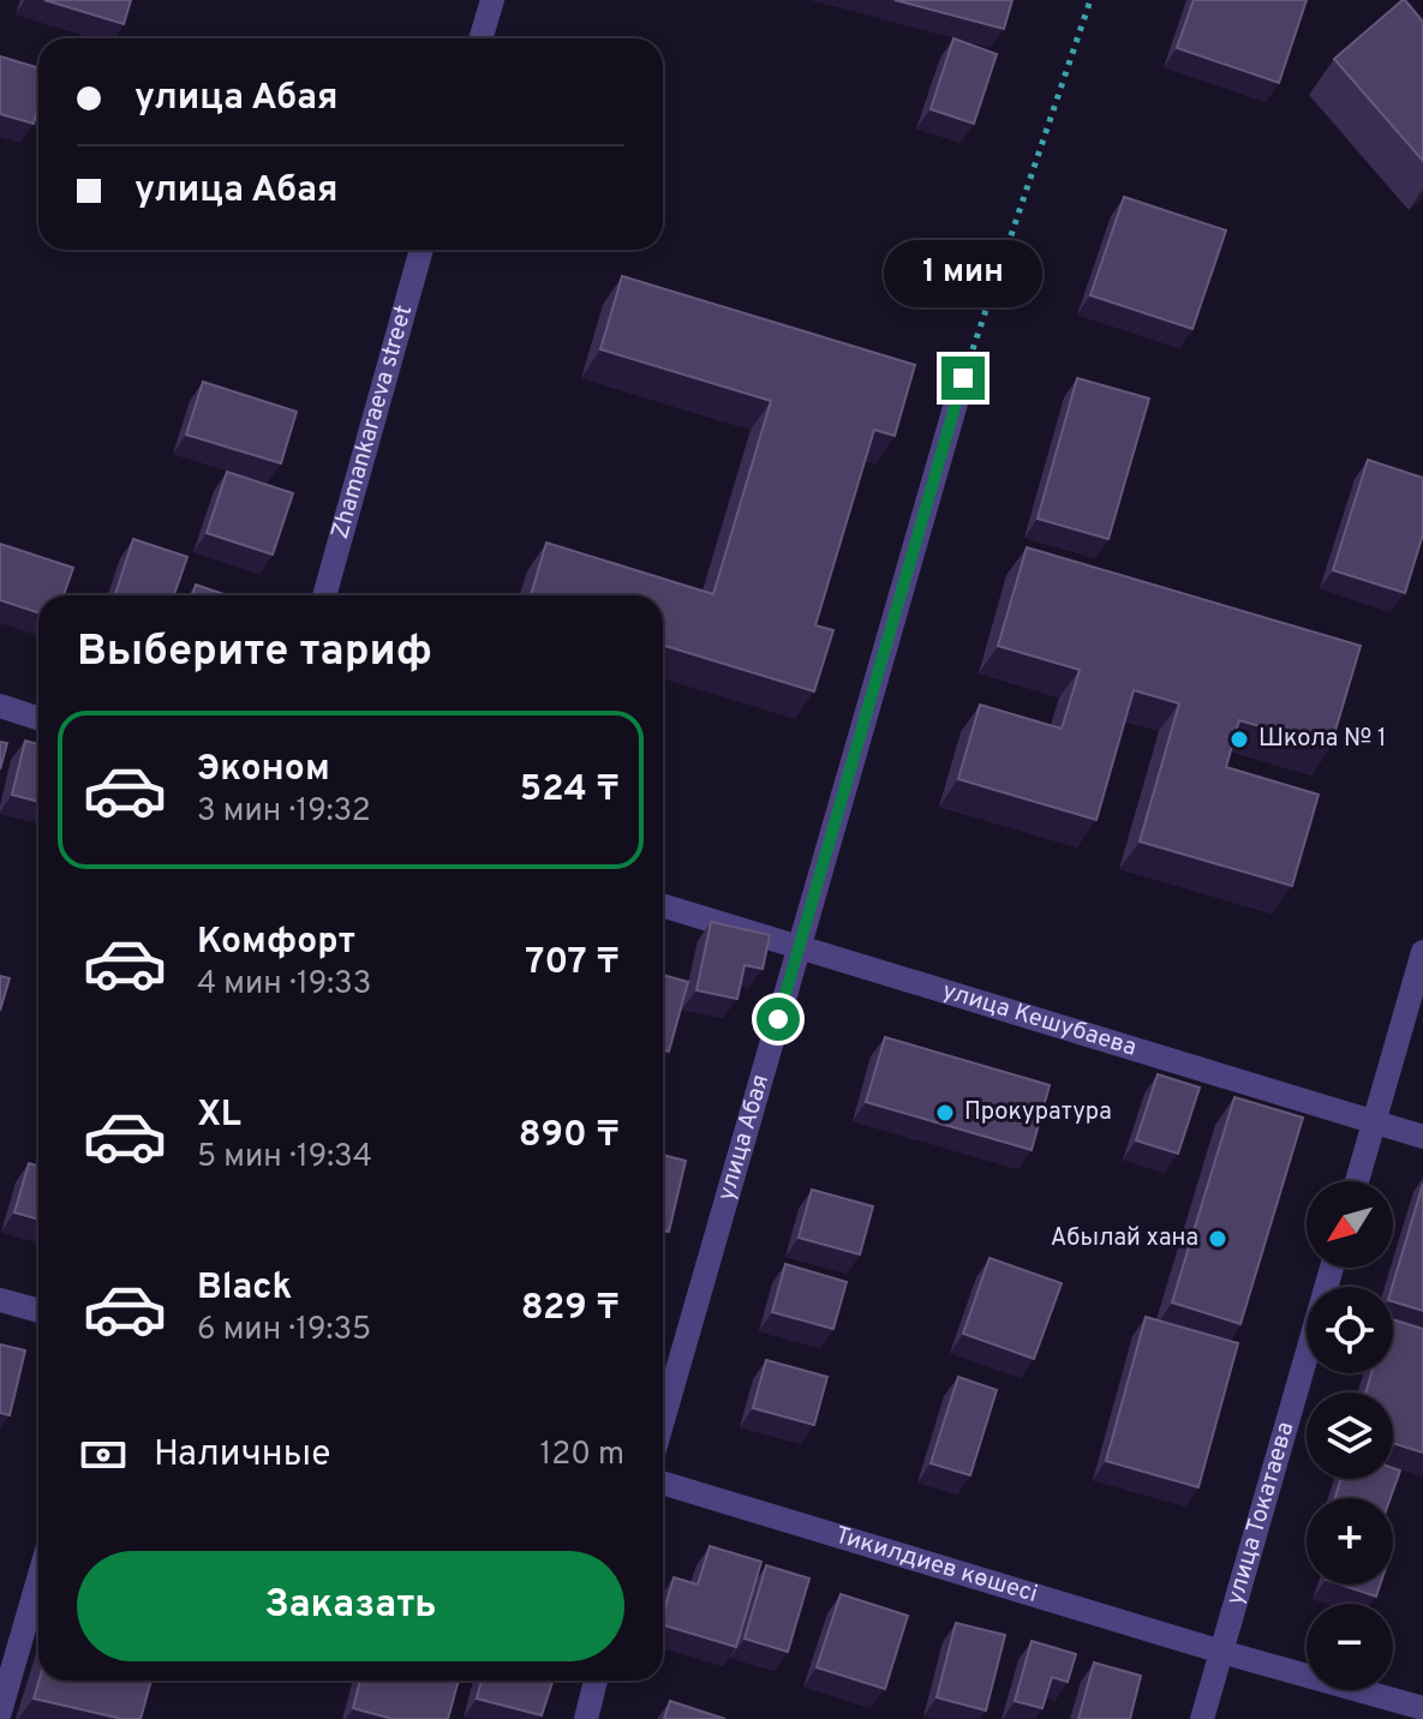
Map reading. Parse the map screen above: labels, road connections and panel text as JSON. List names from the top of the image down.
{
  "streets": {
    "street": [
      "Zhamankaraeva street",
      "улица Кешубаева",
      "улица Абая",
      "улица Токатаева",
      "Тикилдиев көшесі"
    ]
  },
  "crossings": [
    ["улица Кешубаева", "улица Абая"],
    ["улица Токатаева", "Тикилдиев көшесі"]
  ],
  "places": ["Школа № 1", "Прокуратура", "Абылай хана"],
  "north": "bottom left",
  "page": {
    "banner": ["улица Абая", "улица Абая"],
    "bubble": "1 мин",
    "heading": "Выберите тариф",
    "list": [
      {
        "name": "Эконом",
        "note": "3 мин · 19:32",
        "value": "524 ₸"
      },
      {
        "name": "Комфорт",
        "note": "4 мин · 19:33",
        "value": "707 ₸"
      },
      {
        "name": "XL",
        "note": "5 мин · 19:34",
        "value": "890 ₸"
      },
      {
        "name": "Black",
        "note": "6 мин · 19:35",
        "value": "829 ₸"
      }
    ],
    "map_buttons": ["+", "−"],
    "pay": ["Наличные", "120 m"],
    "buttons": "Заказать"
  }
}
